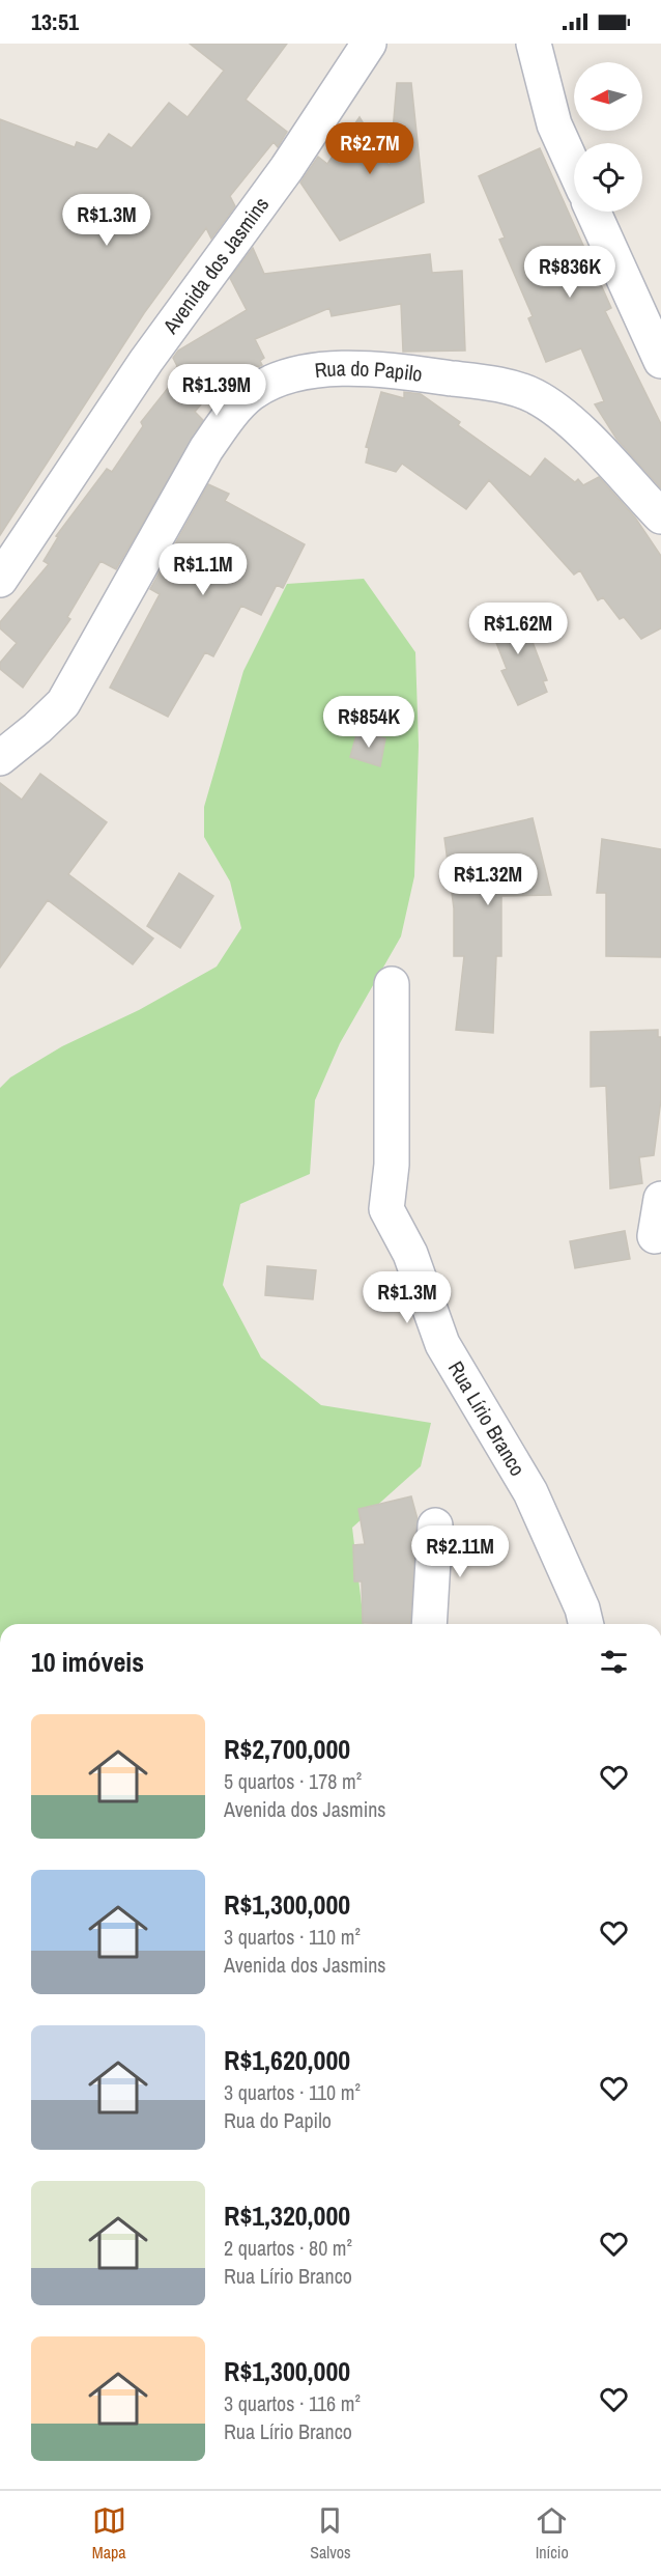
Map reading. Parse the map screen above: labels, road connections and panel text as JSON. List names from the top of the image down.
{
  "streets": {
    "street": ["Avenida dos Jasmins", "Rua do Papilo", "Rua Lírio Branco"]
  },
  "north": "left",
  "page": {
    "status": "13:51",
    "price": [
      "R$2.7M",
      "R$1.3M",
      "R$836K",
      "R$1.39M",
      "R$1.1M",
      "R$1.62M",
      "R$854K",
      "R$1.32M",
      "R$1.3M",
      "R$2.11M"
    ],
    "heading": "10 imóveis",
    "list": [
      {
        "name": "R$2,700,000",
        "note": "5 quartos · 178 m² · Avenida dos Jasmins"
      },
      {
        "name": "R$1,300,000",
        "note": "3 quartos · 110 m² · Avenida dos Jasmins"
      },
      {
        "name": "R$1,620,000",
        "note": "3 quartos · 110 m² · Rua do Papilo"
      },
      {
        "name": "R$1,320,000",
        "note": "2 quartos · 80 m² · Rua Lírio Branco"
      },
      {
        "name": "R$1,300,000",
        "note": "3 quartos · 116 m² · Rua Lírio Branco"
      }
    ],
    "tabs": ["Mapa", "Salvos", "Início"]
  }
}
